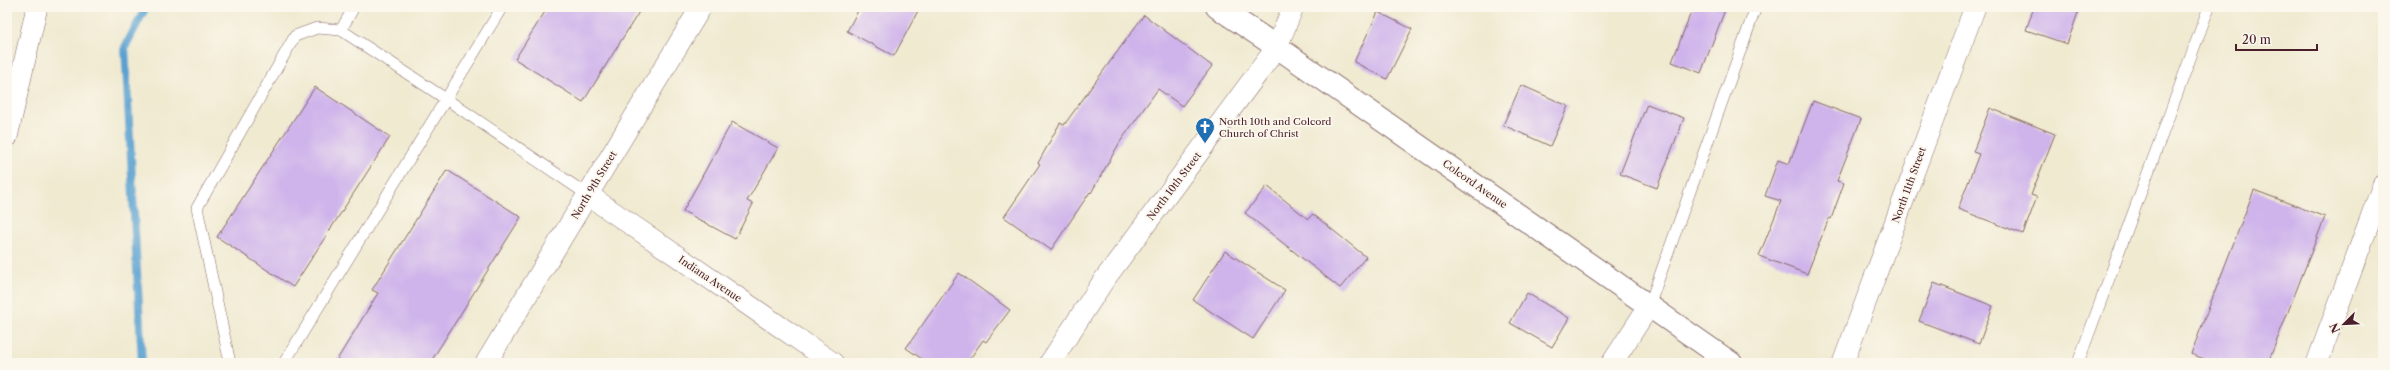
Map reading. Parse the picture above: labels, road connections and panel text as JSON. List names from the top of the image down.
{
  "streets": {
    "street": [
      "Colcord Avenue",
      "North 9th Street",
      "North 11th Street",
      "North 10th Street",
      "Indiana Avenue"
    ]
  },
  "crossings": [
    ["Colcord Avenue", "North 10th Street"],
    ["North 9th Street", "Indiana Avenue"]
  ],
  "places": {
    "church": ["North 10th and Colcord Church of Christ"]
  },
  "scale_bar": "20 m",
  "north": "bottom left"
}
